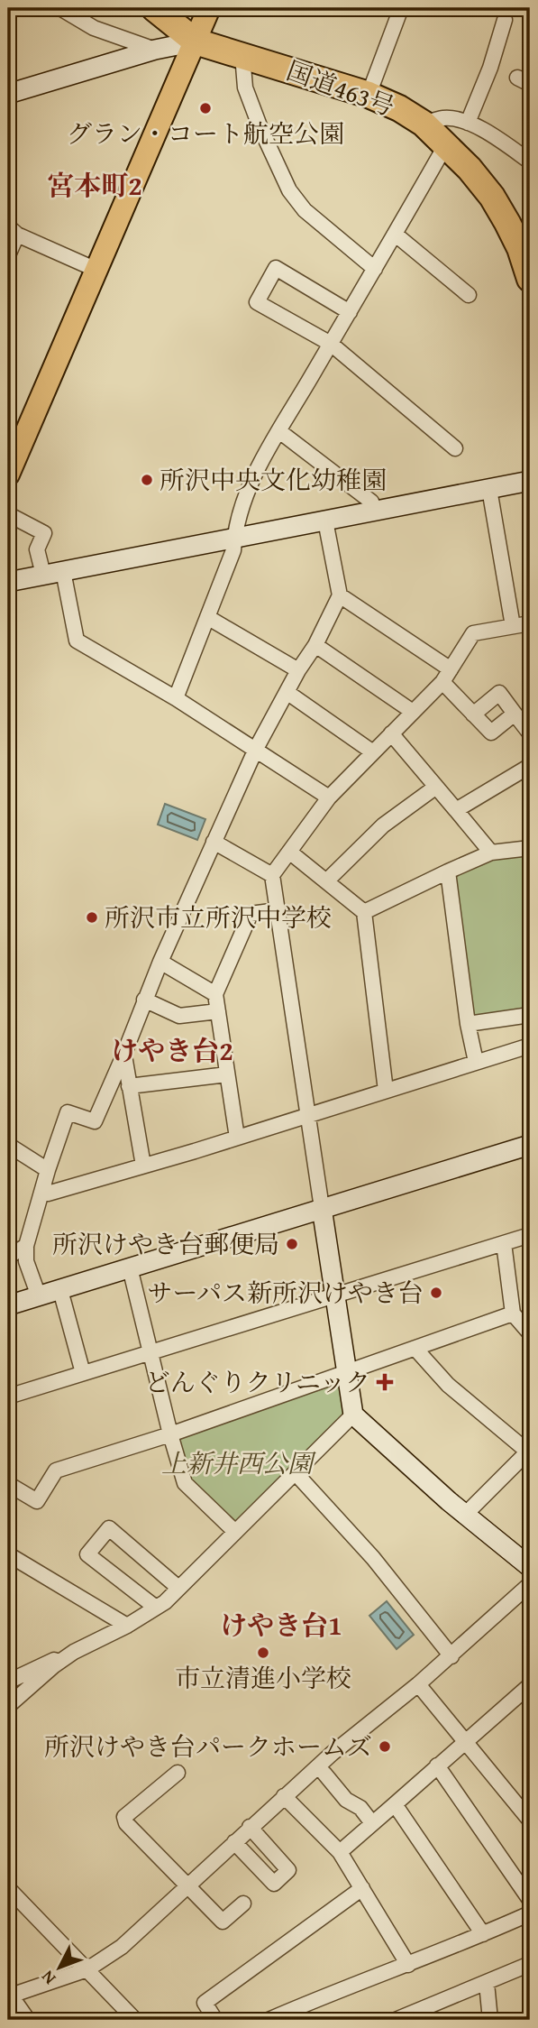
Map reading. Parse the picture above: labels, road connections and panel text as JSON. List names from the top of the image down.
{
  "streets": {
    "highway": ["国道463号"]
  },
  "districts": ["宮本町2", "けやき台2", "けやき台1"],
  "parks": ["上新井西公園"],
  "places": {
    "other": [
      "グラン・コート航空公園",
      "所沢中央文化幼稚園",
      "所沢市立所沢中学校",
      "所沢けやき台郵便局",
      "サーパス新所沢けやき台",
      "市立清進小学校",
      "所沢けやき台パークホームズ"
    ],
    "health": ["どんぐりクリニック"]
  },
  "north": "bottom left"
}
